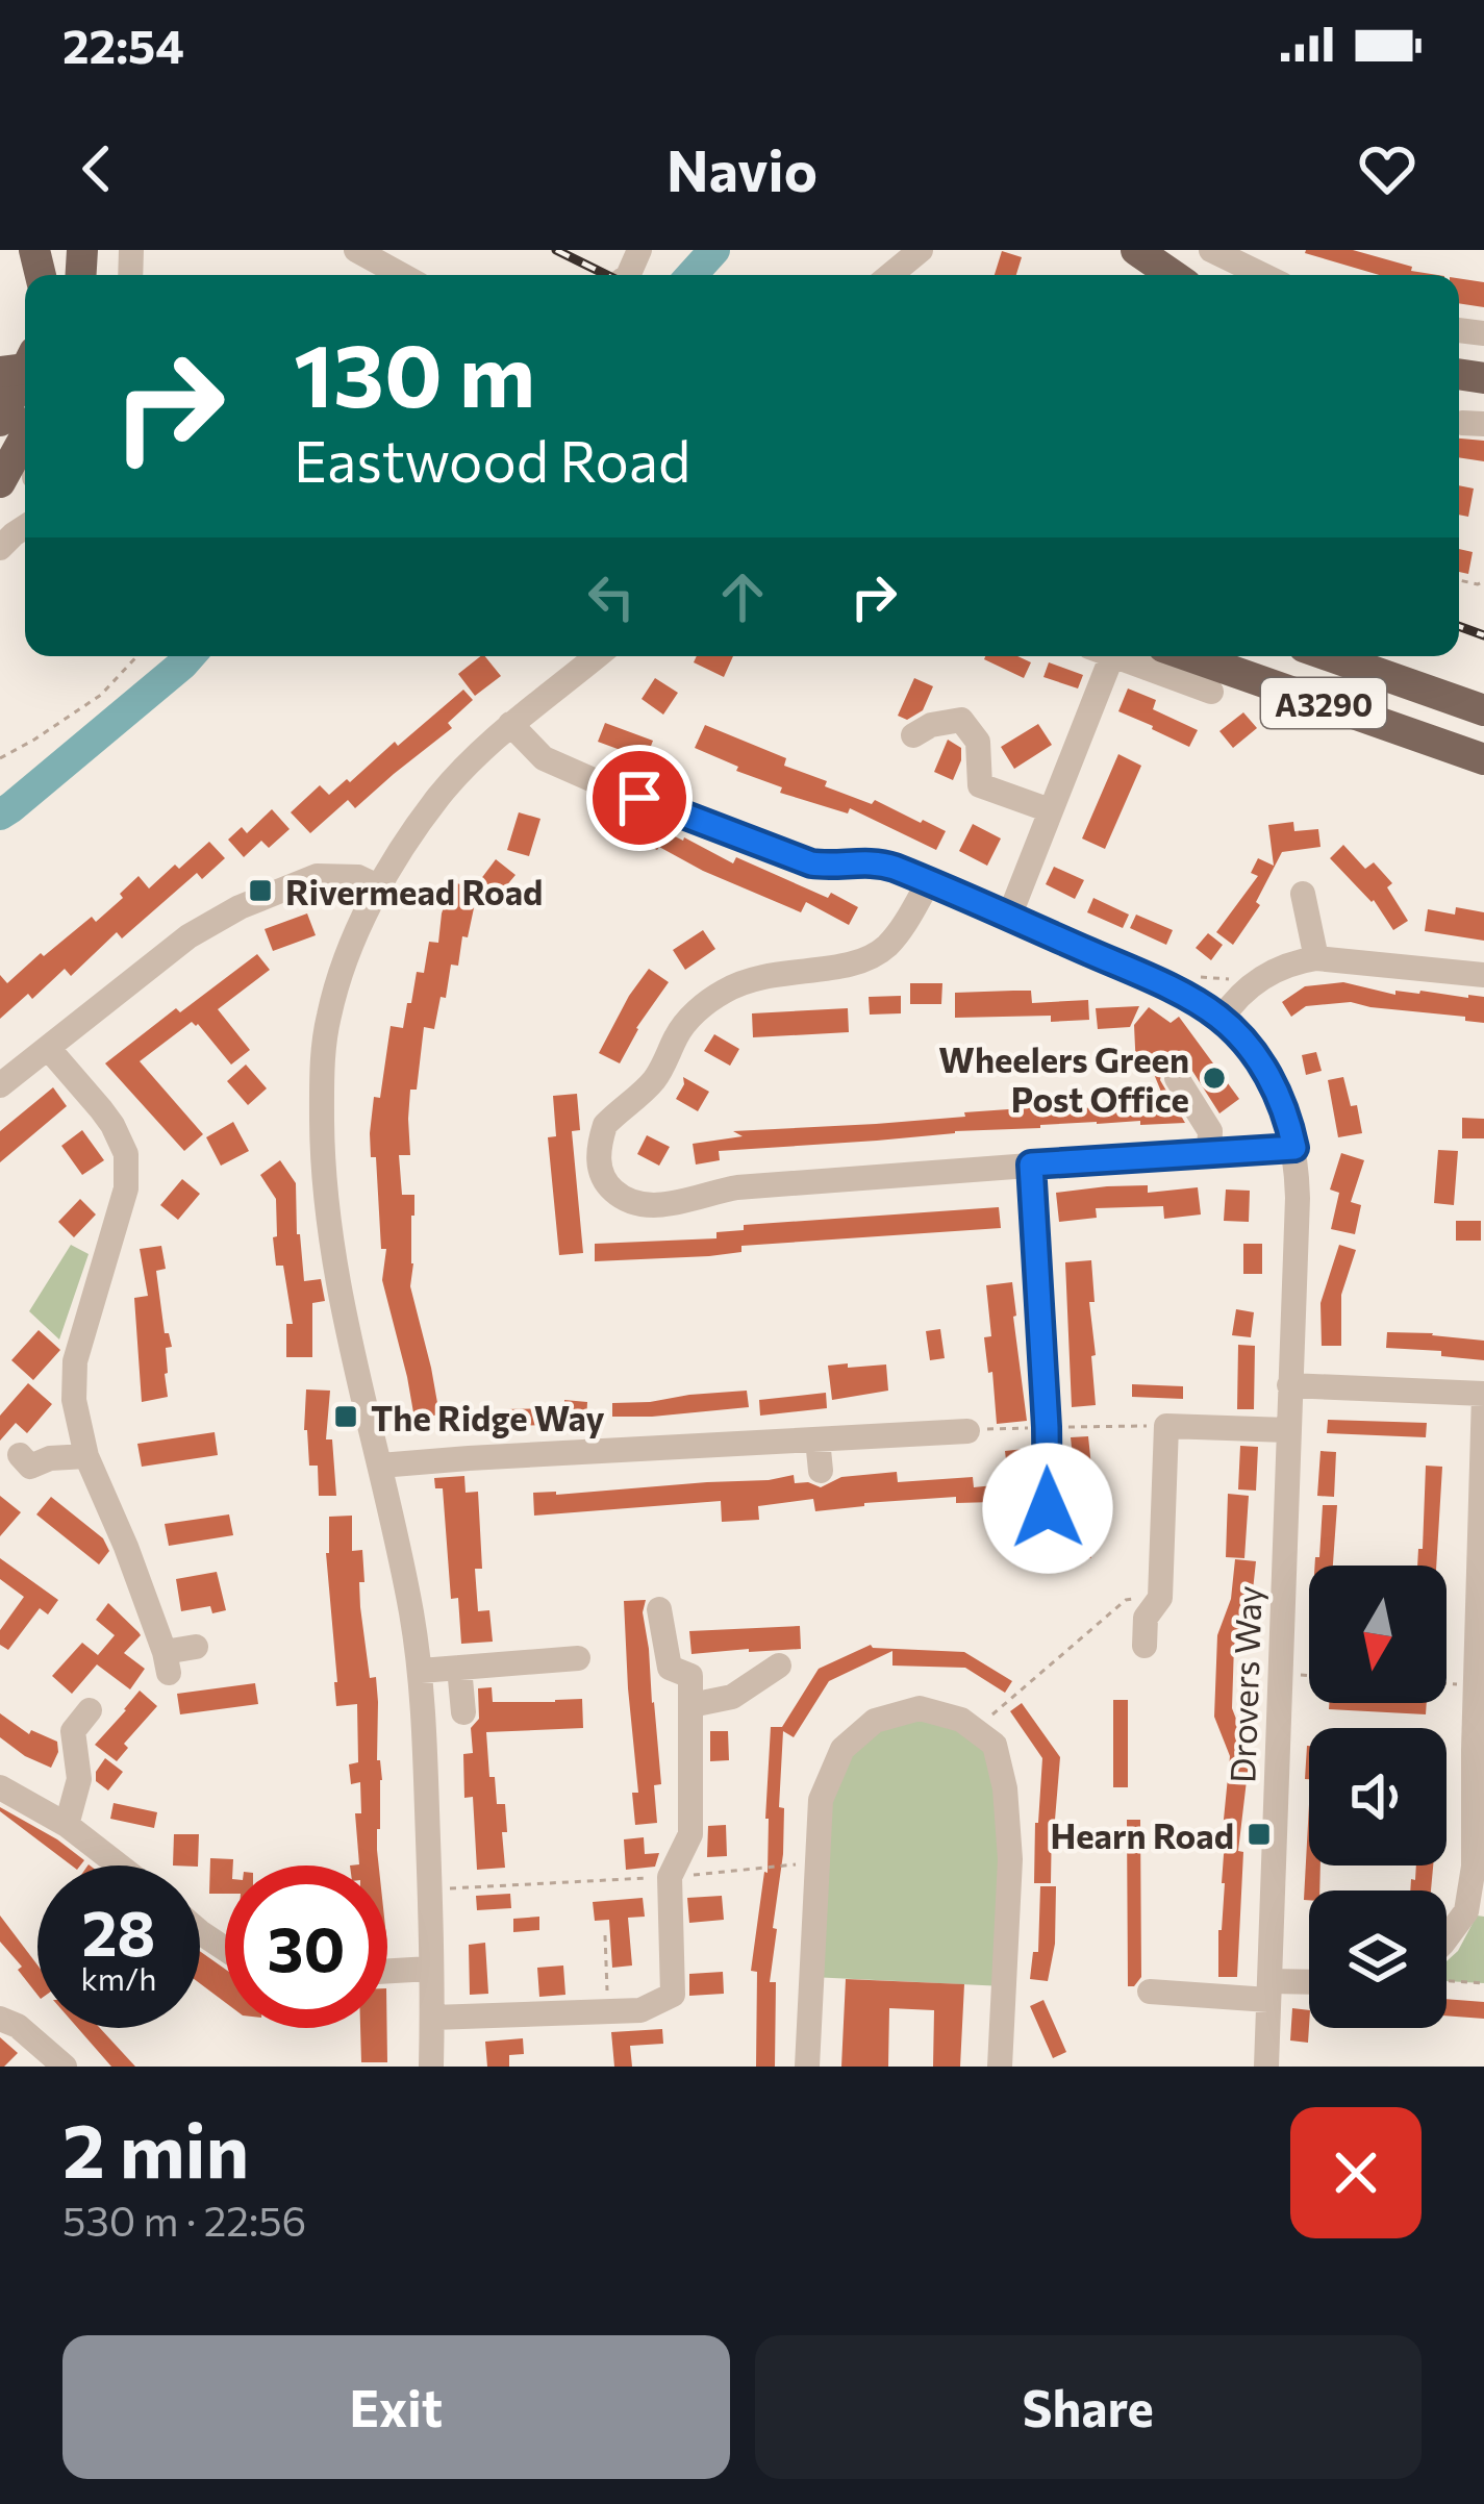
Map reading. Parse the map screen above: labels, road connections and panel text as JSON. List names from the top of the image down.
{
  "streets": {
    "main road": ["A3290"],
    "street": ["Drovers Way"]
  },
  "places": {
    "transit": ["Rivermead Road", "The Ridge Way", "Hearn Road"],
    "other": ["Wheelers Green Post Office"]
  },
  "north": "bottom",
  "page": {
    "status": "22:54",
    "header": "Navio",
    "turn": ["130 m", "Eastwood Road"],
    "speed": "28 km/h",
    "limit": "30",
    "heading": ["2 min", "530 m · 22:56"],
    "buttons": ["Exit", "Share"]
  }
}
